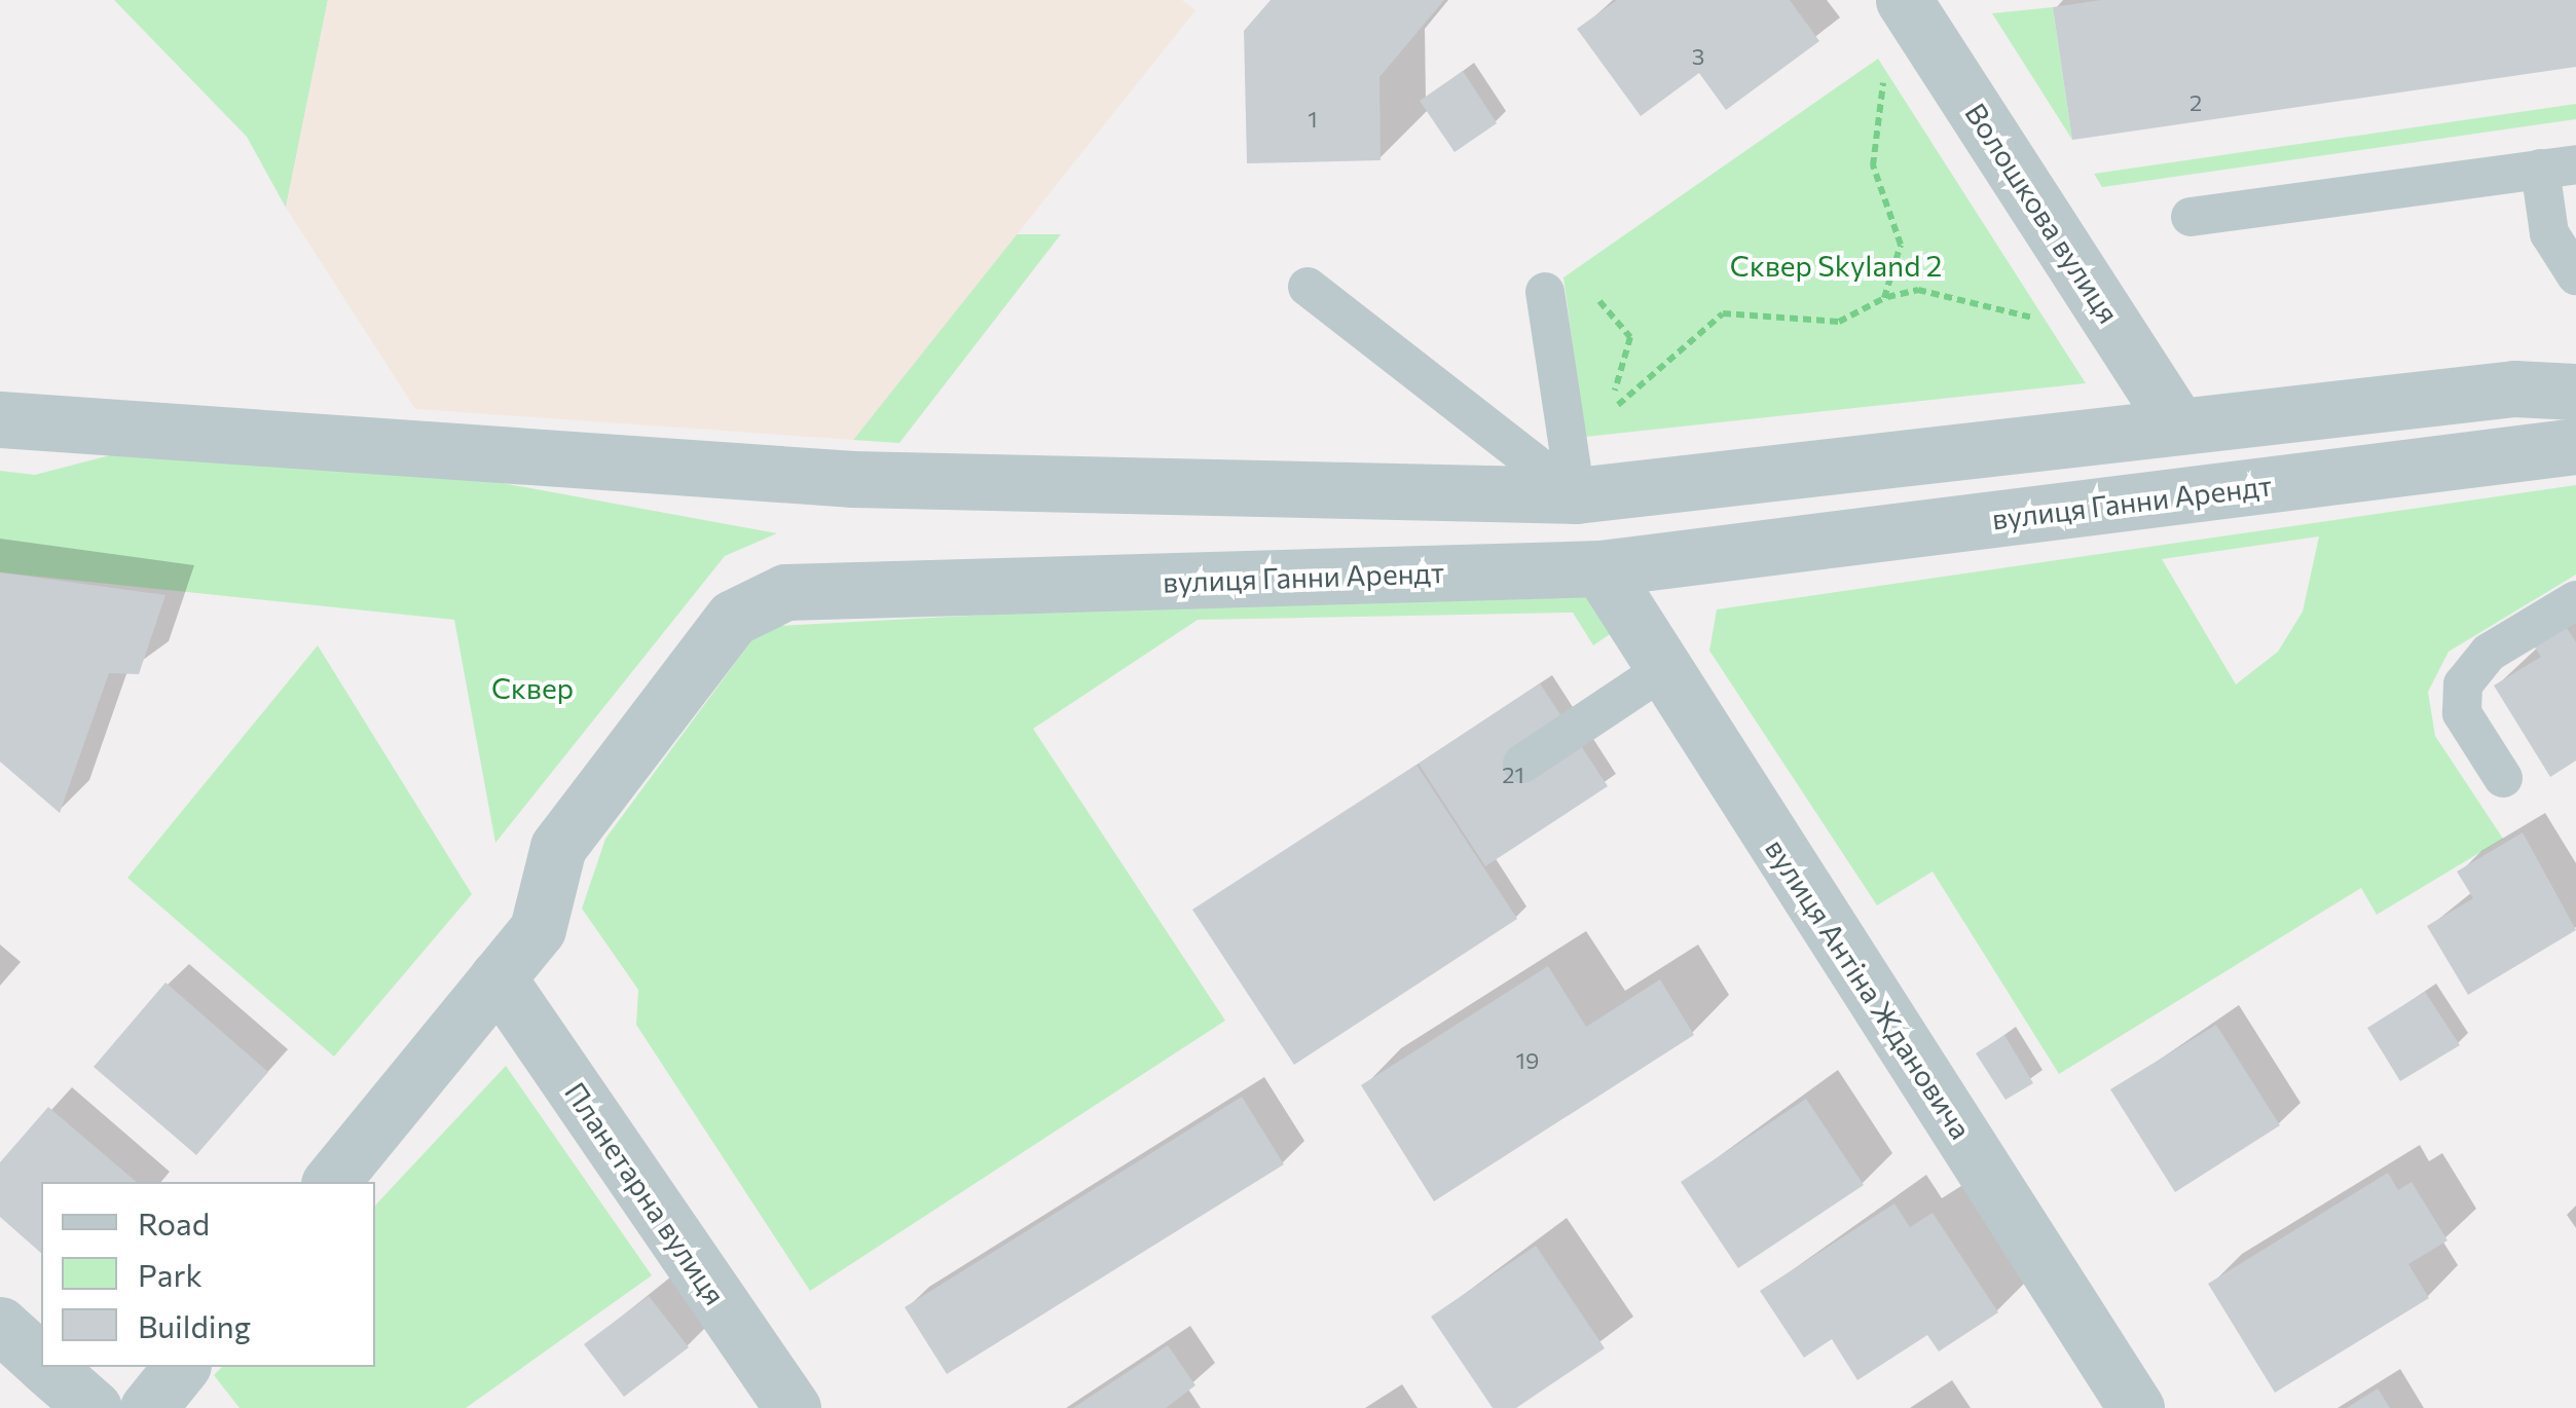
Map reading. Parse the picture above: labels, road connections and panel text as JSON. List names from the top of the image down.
{
  "streets": {
    "street": [
      "Волошкова вулиця",
      "вулиця Ганни Арендт",
      "вулиця Антіна Ждановича",
      "Планетарна вулиця"
    ]
  },
  "crossings": [
    ["вулиця Ганни Арендт", "вулиця Антіна Ждановича"],
    ["вулиця Ганни Арендт", "Планетарна вулиця"]
  ],
  "parks": ["Сквер Skyland 2", "Сквер"],
  "house_numbers": [
    "3",
    "2",
    "1",
    "21",
    "19"
  ],
  "legend": ["Road", "Park", "Building"]
}
